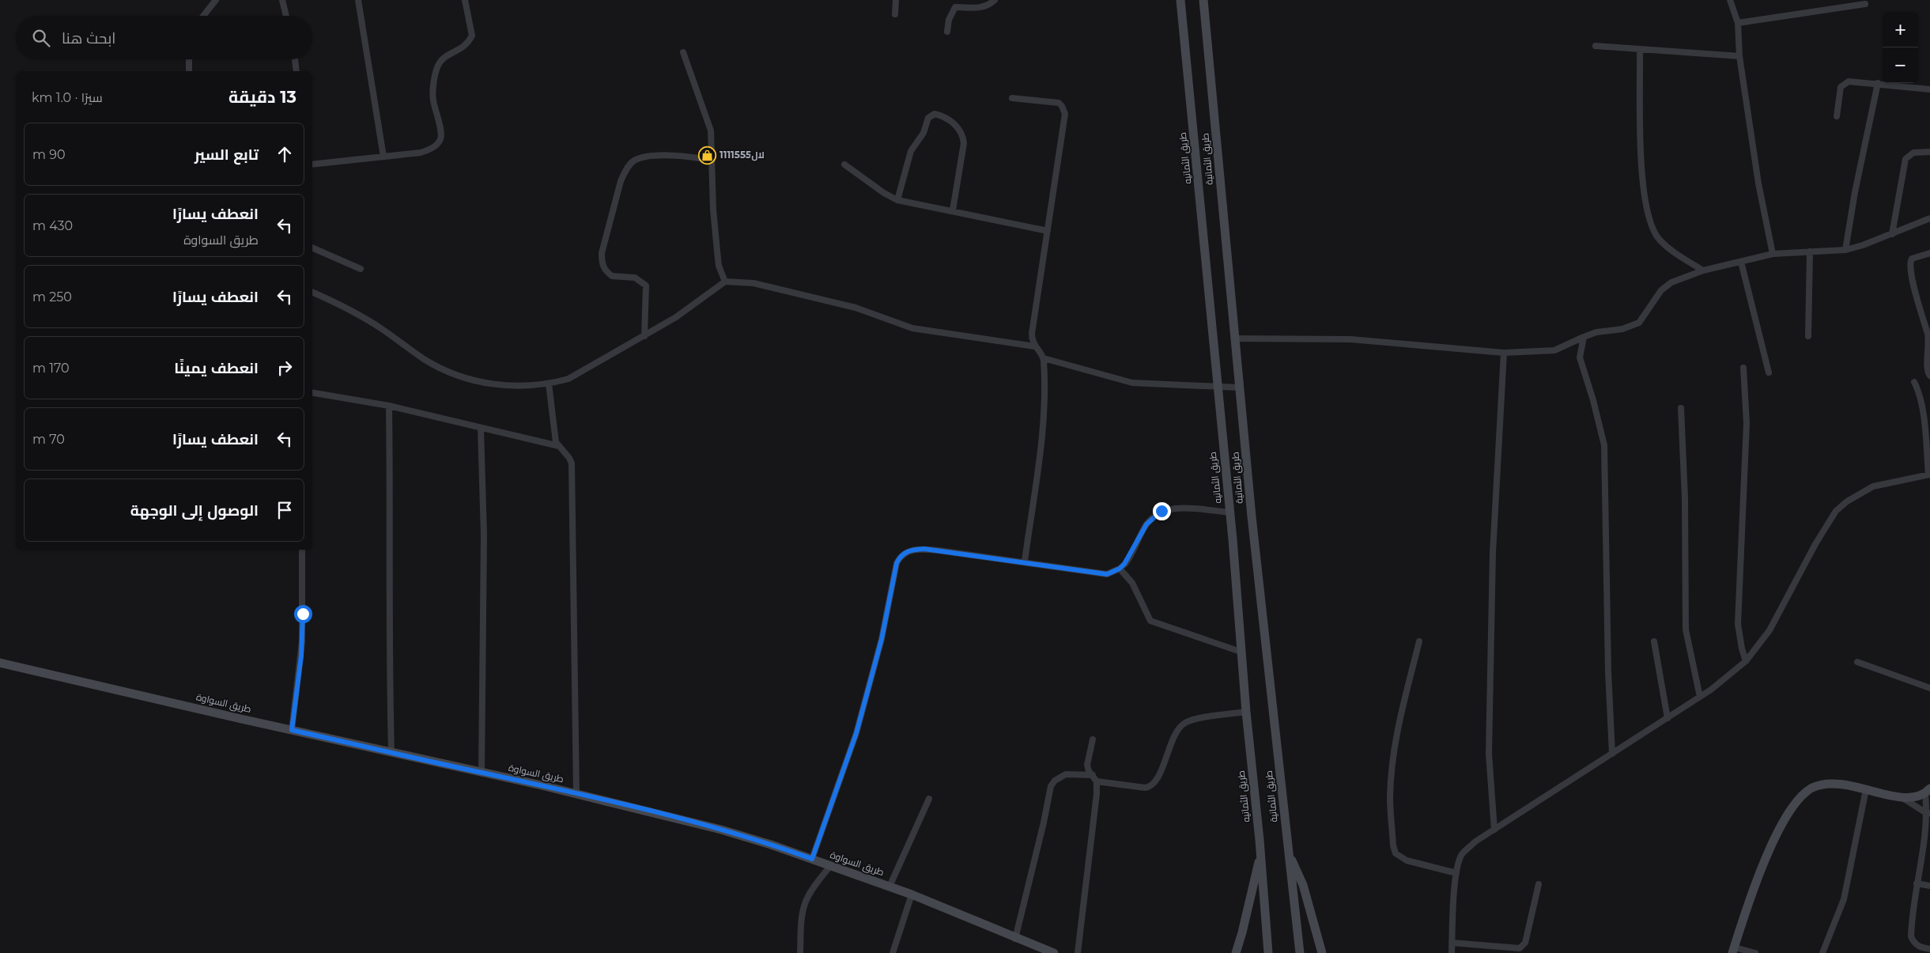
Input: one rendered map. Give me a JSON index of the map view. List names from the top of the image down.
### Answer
{
  "streets": {
    "street": ["طريق الثمانيه", "طريق الثمانية", "طريق السواوة"]
  },
  "places": {
    "shop": ["1111555لال"]
  },
  "page": {
    "map_buttons": ["+", "−"],
    "search": "ابحث هنا",
    "heading": ["13 دقيقة", "سيرًا · 1.0 km"],
    "list": [
      ["تابع السير", "90 m"],
      ["انعطف يسارًا", "طريق السواوة", "430 m"],
      ["انعطف يسارًا", "250 m"],
      ["انعطف يمينًا", "170 m"],
      ["انعطف يسارًا", "70 m"],
      "الوصول إلى الوجهة"
    ]
  }
}
